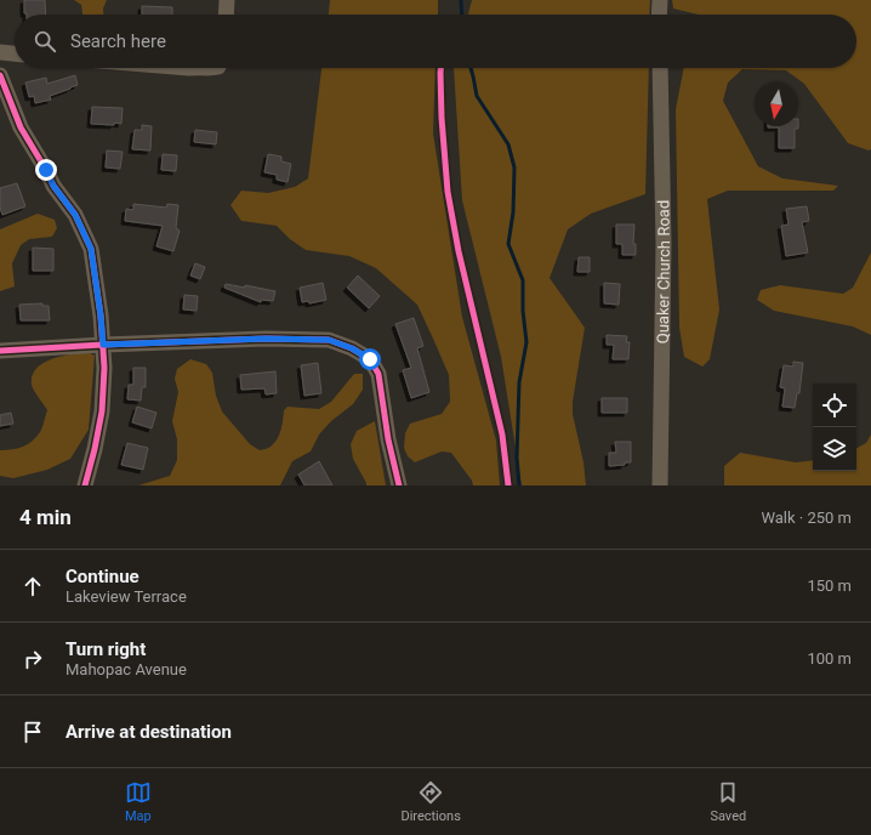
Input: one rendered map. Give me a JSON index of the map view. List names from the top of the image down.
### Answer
{
  "streets": {
    "street": ["Quaker Church Road"]
  },
  "north": "bottom",
  "page": {
    "search": "Search here",
    "heading": ["4 min", "Walk · 250 m"],
    "list": [
      ["Continue", "Lakeview Terrace", "150 m"],
      ["Turn right", "Mahopac Avenue", "100 m"],
      "Arrive at destination"
    ],
    "nav": ["Map", "Directions", "Saved"]
  }
}
